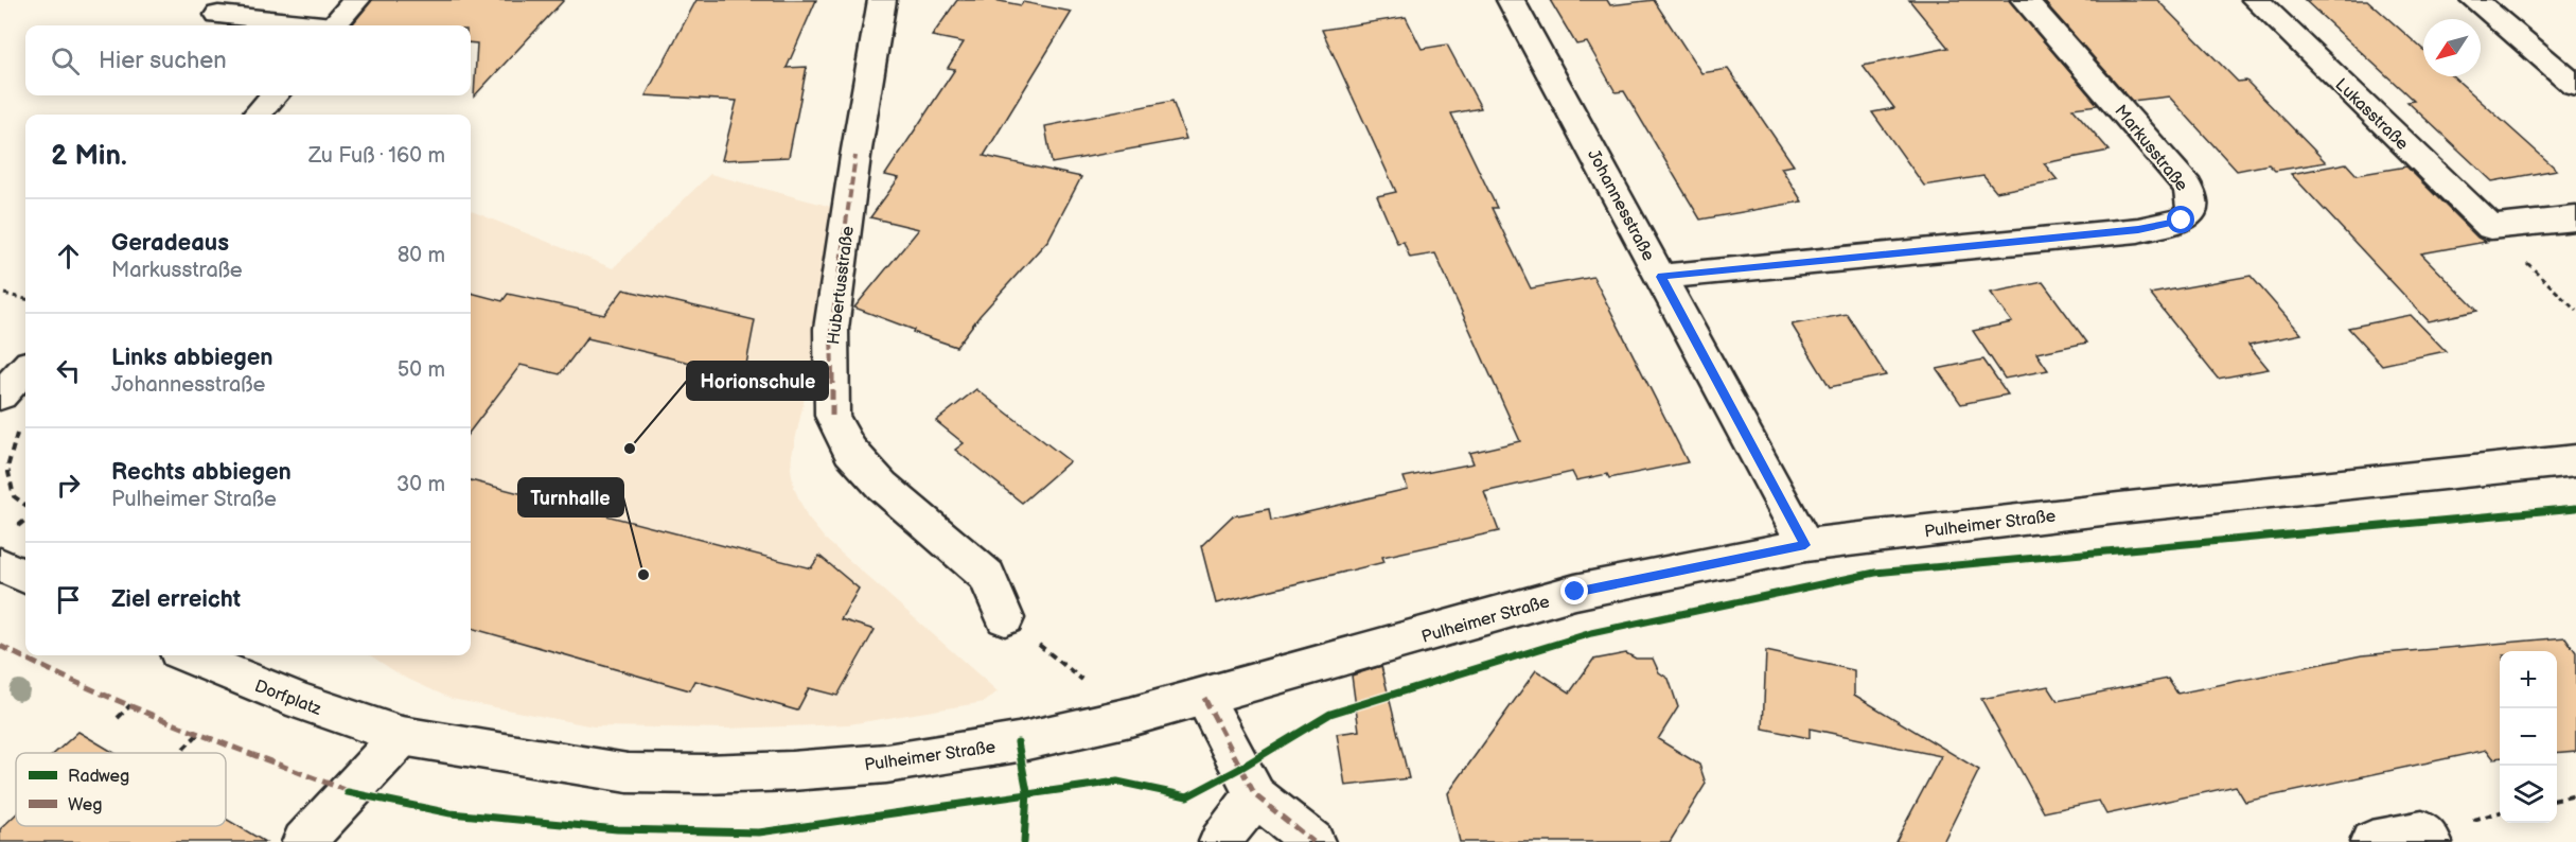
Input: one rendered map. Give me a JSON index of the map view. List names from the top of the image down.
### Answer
{
  "streets": {
    "street": [
      "Lukasstraße",
      "Markusstraße",
      "Johannesstraße",
      "Hubertusstraße",
      "Pulheimer Straße",
      "Dorfplatz"
    ]
  },
  "crossings": [
    ["Markusstraße", "Johannesstraße"],
    ["Johannesstraße", "Pulheimer Straße"],
    ["Pulheimer Straße", "Dorfplatz"]
  ],
  "places": ["Horionschule", "Turnhalle"],
  "legend": ["Radweg", "Weg"],
  "north": "bottom left",
  "page": {
    "search": "Hier suchen",
    "heading": ["2 Min.", "Zu Fuß · 160 m"],
    "list": [
      ["Geradeaus", "Markusstraße", "80 m"],
      ["Links abbiegen", "Johannesstraße", "50 m"],
      ["Rechts abbiegen", "Pulheimer Straße", "30 m"],
      "Ziel erreicht"
    ],
    "map_buttons": ["+", "−"]
  }
}
